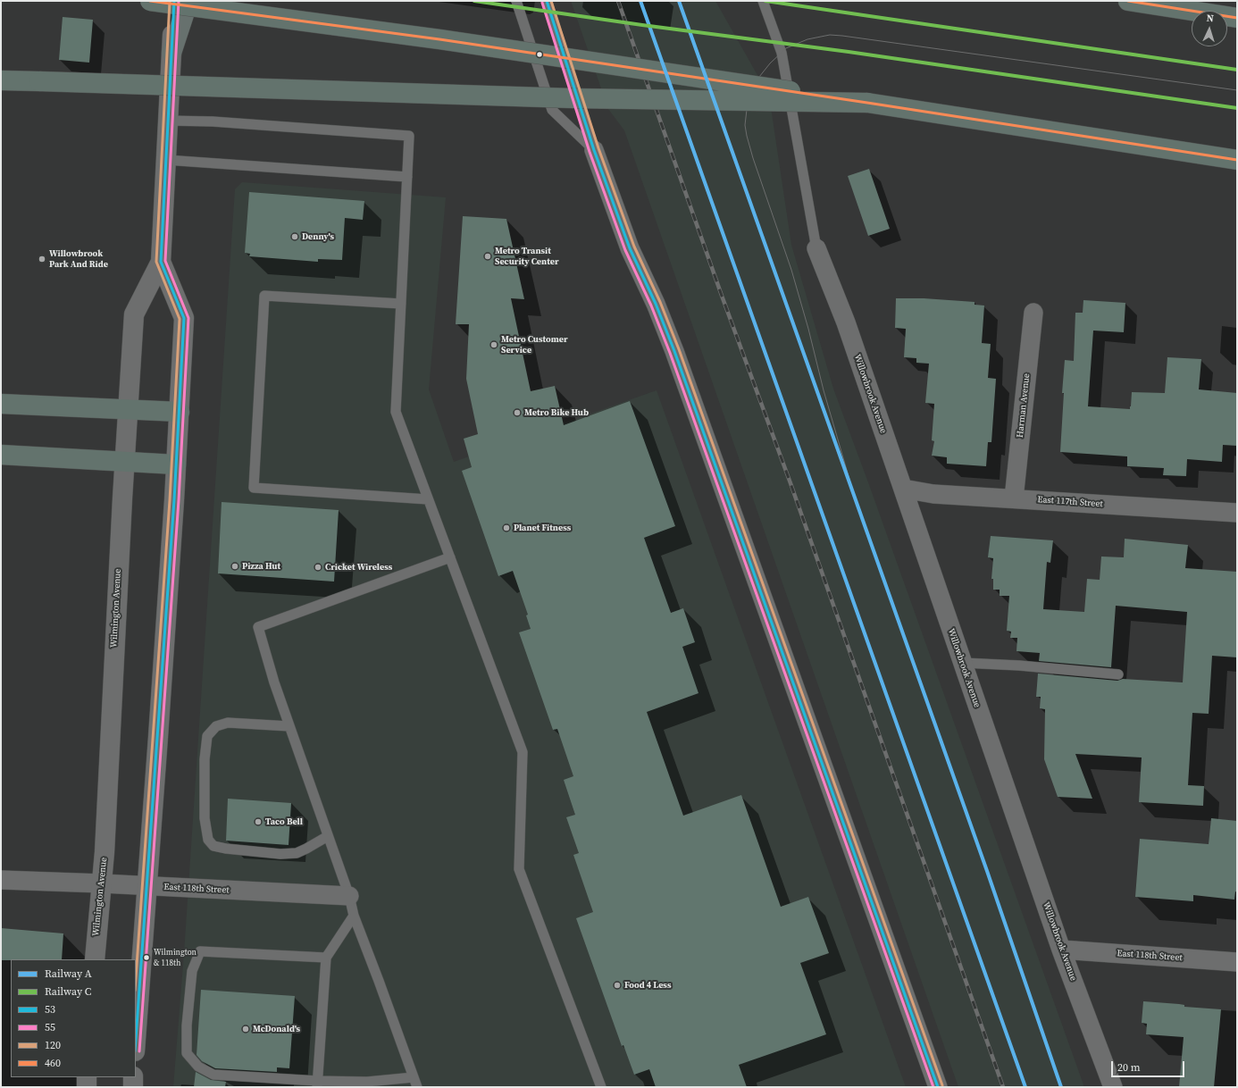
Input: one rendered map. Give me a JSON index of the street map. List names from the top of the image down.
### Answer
{
  "streets": {
    "main road": ["Wilmington Avenue"],
    "street": [
      "Willowbrook Avenue",
      "Harman Avenue",
      "East 117th Street",
      "East 118th Street"
    ]
  },
  "crossings": [
    ["Willowbrook Avenue", "East 117th Street"],
    ["Willowbrook Avenue", "East 118th Street"],
    ["Harman Avenue", "East 117th Street"],
    ["Wilmington Avenue", "East 118th Street"]
  ],
  "places": [
    "Denny's",
    "Metro Transit Security Center",
    "Willowbrook Park And Ride",
    "Metro Customer Service",
    "Metro Bike Hub",
    "Planet Fitness",
    "Pizza Hut",
    "Cricket Wireless",
    "Taco Bell",
    "Wilmington & 118th",
    "Food 4 Less",
    "McDonald's"
  ],
  "lines": [
    "rail line A",
    "rail line C",
    "transit line 53",
    "transit line 55",
    "transit line 120",
    "transit line 460"
  ],
  "legend": [
    "Railway A",
    "Railway C",
    "53",
    "55",
    "120",
    "460"
  ],
  "scale_bar": "20 m",
  "north": "top"
}
